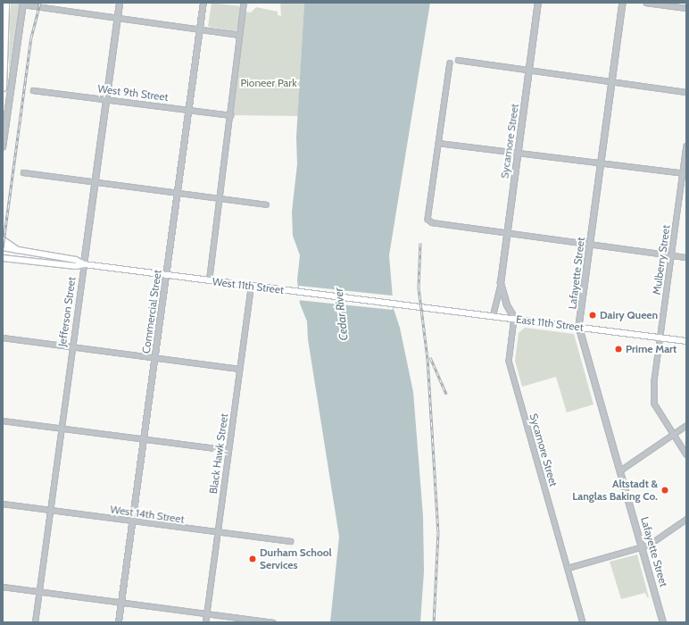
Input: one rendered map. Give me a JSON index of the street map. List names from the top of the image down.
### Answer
{
  "streets": {
    "main road": ["West 11th Street", "East 11th Street"],
    "street": [
      "West 9th Street",
      "Sycamore Street",
      "Mulberry Street",
      "Lafayette Street",
      "Jefferson Street",
      "Commercial Street",
      "Black Hawk Street",
      "West 14th Street"
    ]
  },
  "crossings": [
    ["West 9th Street", "Jefferson Street"],
    ["West 9th Street", "Commercial Street"],
    ["Sycamore Street", "East 11th Street"],
    ["Mulberry Street", "East 11th Street"],
    ["Lafayette Street", "East 11th Street"],
    ["West 11th Street", "Jefferson Street"],
    ["West 11th Street", "Commercial Street"],
    ["West 11th Street", "East 11th Street"],
    ["West 11th Street", "Black Hawk Street"],
    ["Jefferson Street", "West 14th Street"],
    ["Commercial Street", "West 14th Street"],
    ["Black Hawk Street", "West 14th Street"]
  ],
  "water": ["Cedar River"],
  "parks": ["Pioneer Park"],
  "places": [
    "Dairy Queen",
    "Prime Mart",
    "Altstadt & Langlas Baking Co.",
    "Durham School Services"
  ]
}
